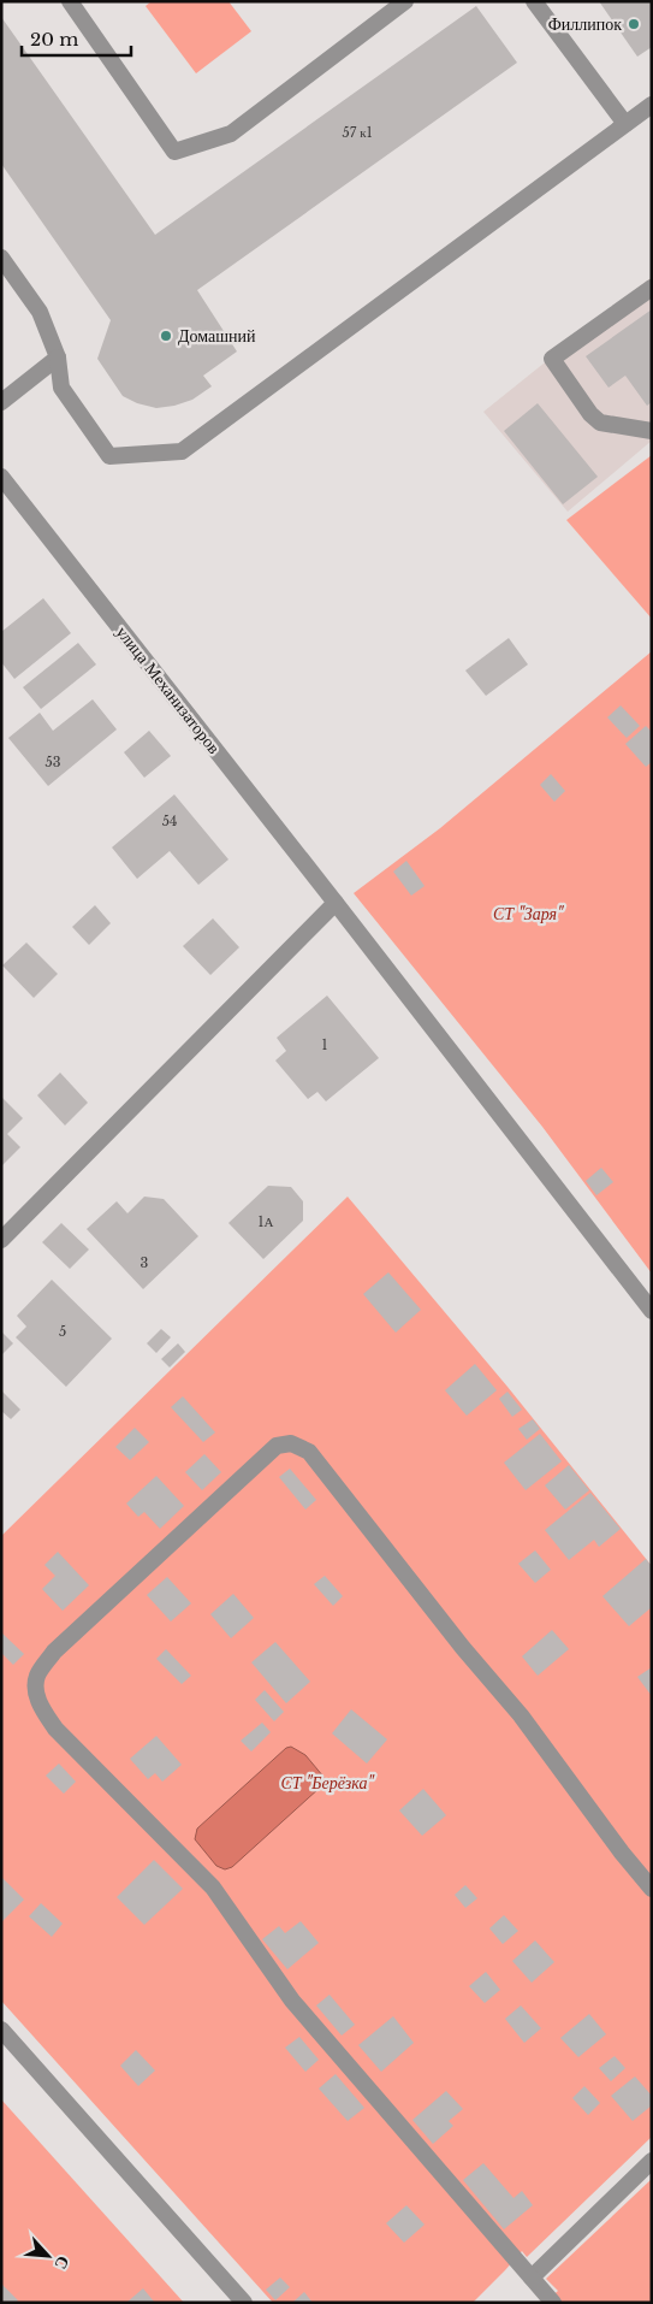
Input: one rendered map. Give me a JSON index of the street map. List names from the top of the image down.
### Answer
{
  "streets": {
    "street": ["улица Механизаторов"]
  },
  "parks": ["СТ \"Заря\"", "СТ \"Берёзка\""],
  "places": ["Филлипок", "Домашний"],
  "house_numbers": [
    "57 к1",
    "53",
    "54",
    "1",
    "1А",
    "3",
    "5"
  ],
  "scale_bar": "20 m",
  "north": "bottom right"
}
